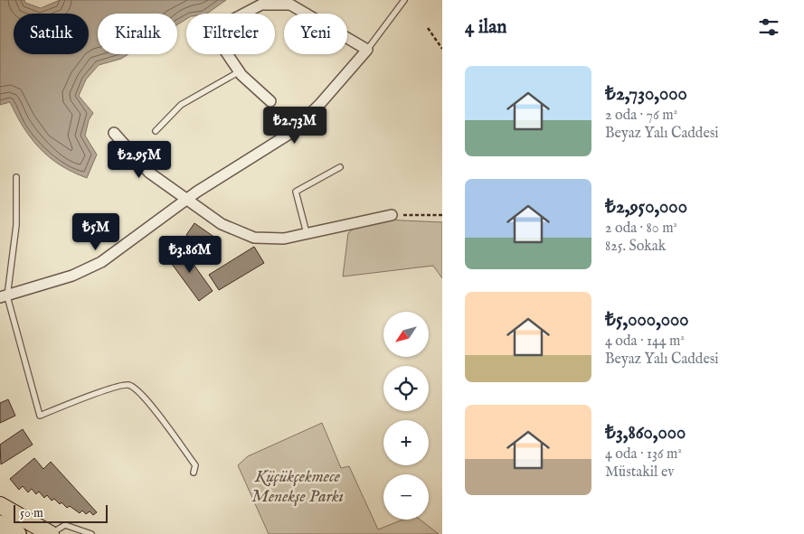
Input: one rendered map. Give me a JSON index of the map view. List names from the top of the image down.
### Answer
{
  "parks": ["Küçükçekmece Menekşe Parkı"],
  "scale_bar": "50 m",
  "north": "bottom left",
  "page": {
    "heading": "4 ilan",
    "chip": [
      "Satılık",
      "Kiralık",
      "Filtreler",
      "Yeni"
    ],
    "list": [
      {
        "name": "₺2,730,000",
        "note": "2 oda · 76 m² · Beyaz Yalı Caddesi"
      },
      {
        "name": "₺2,950,000",
        "note": "2 oda · 80 m² · 825. Sokak"
      },
      {
        "name": "₺5,000,000",
        "note": "4 oda · 144 m² · Beyaz Yalı Caddesi"
      },
      {
        "name": "₺3,860,000",
        "note": "4 oda · 136 m² · Müstakil ev"
      }
    ],
    "price": [
      "₺2.73M",
      "₺2.95M",
      "₺5M",
      "₺3.86M"
    ],
    "map_buttons": ["+", "−"],
    "scale": "50 m"
  }
}
